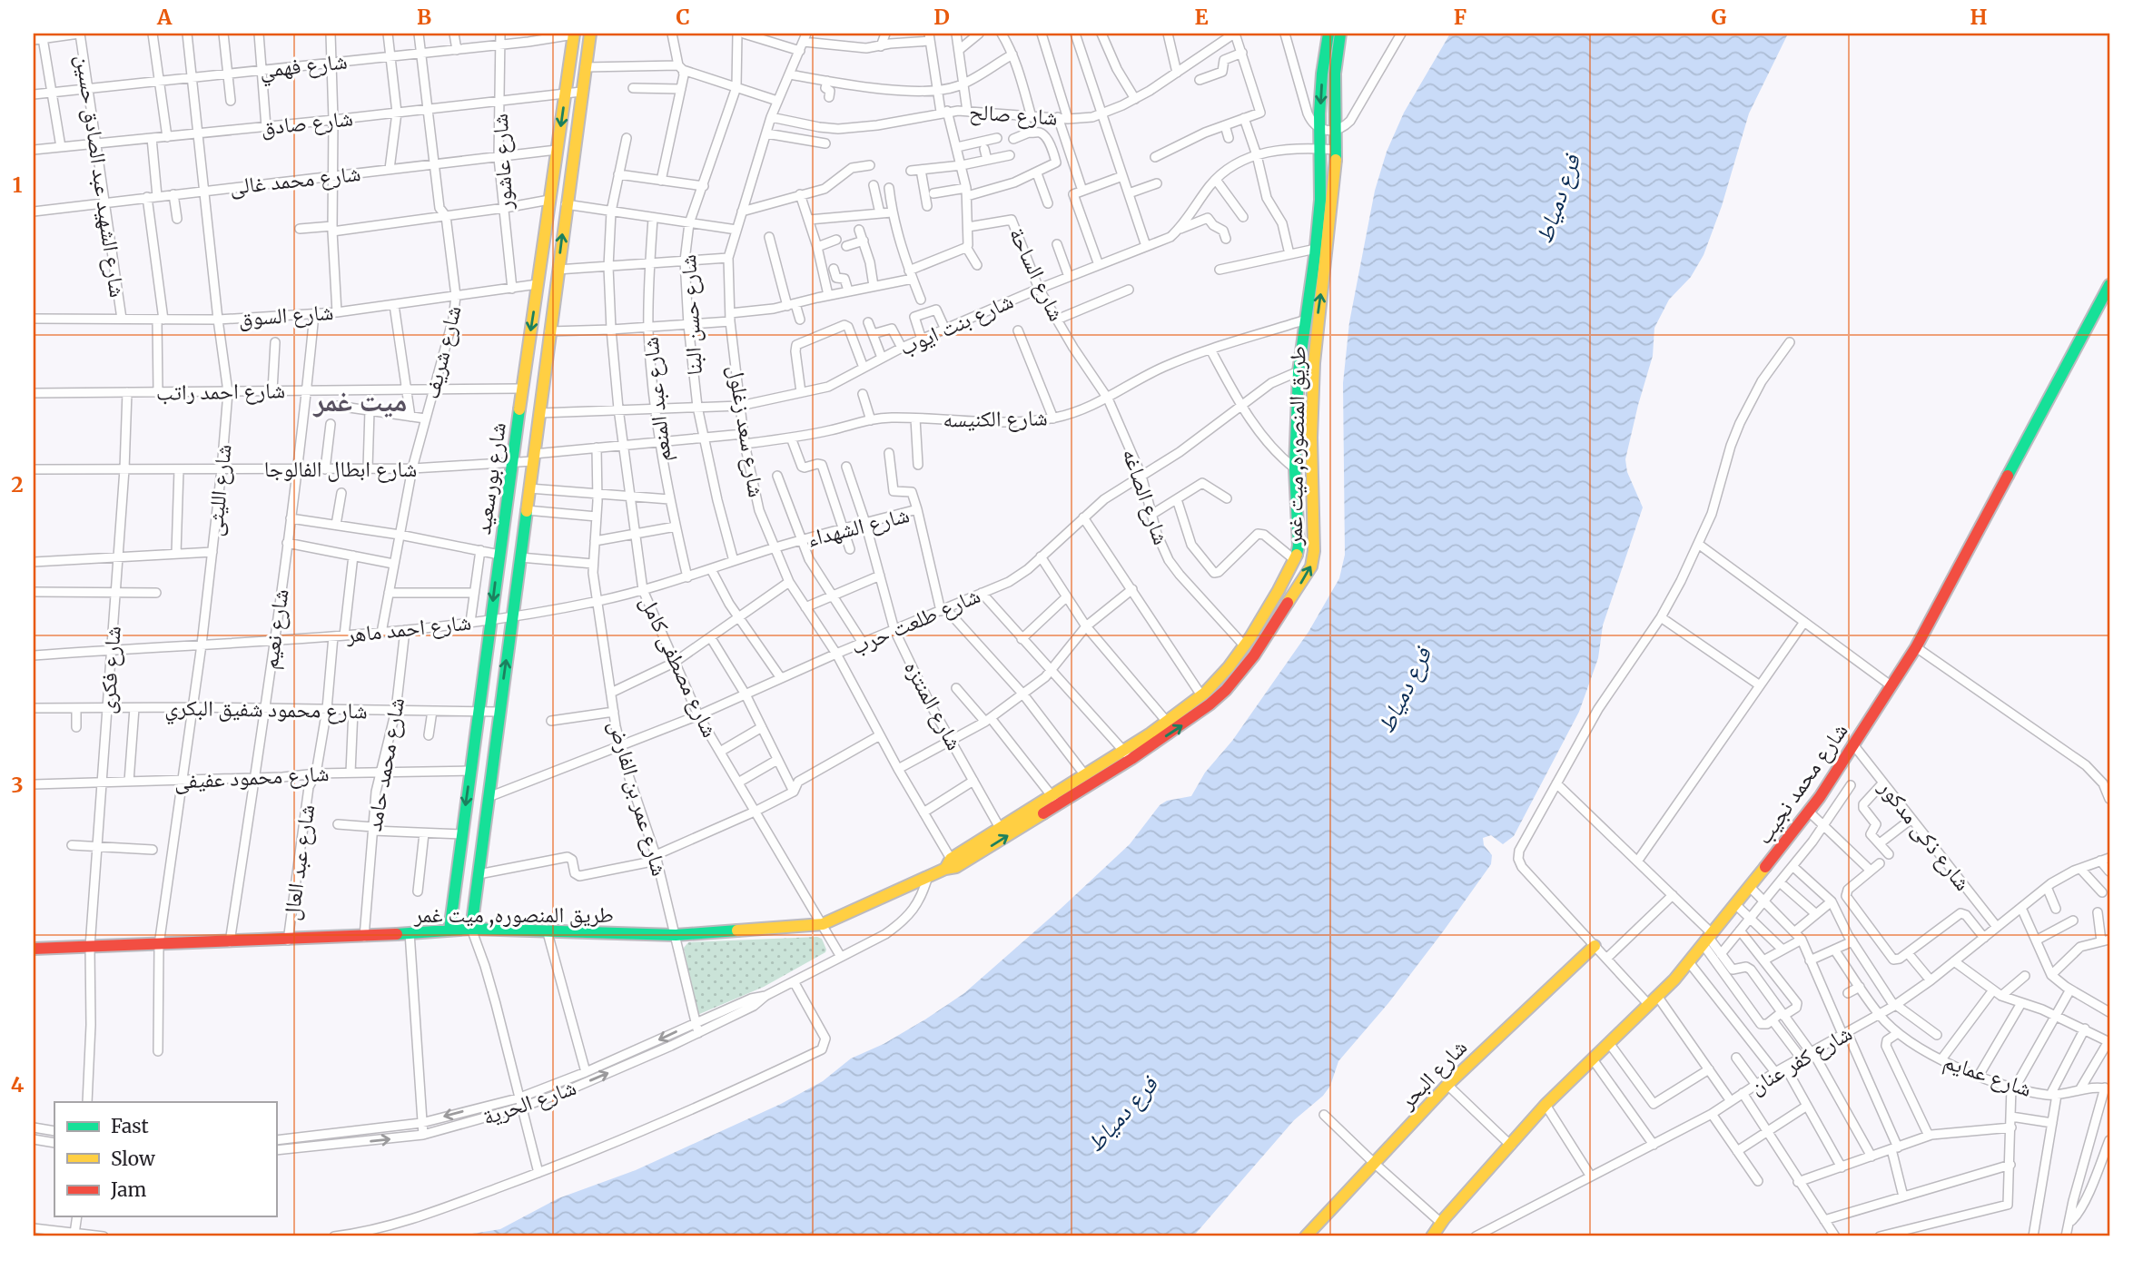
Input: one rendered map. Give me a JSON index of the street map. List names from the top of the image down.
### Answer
{
  "streets": {
    "street": [
      "شارع فهمي",
      "شارع صالح",
      "شارع صادق",
      "شارع عاشور",
      "شارع الشهيد عبد الصادق حسين",
      "شارع محمد غالى",
      "شارع الساحة",
      "شارع السوق",
      "شارع حسن البنا",
      "شارع بنت ايوب",
      "شارع شريف",
      "شارع احمد راتب",
      "شارع عبد المنعم",
      "شارع الكنيسه",
      "شارع سعد زغلول",
      "طريق المنصوره, ميت غمر",
      "شارع ابطال الفالوجا",
      "شارع بورسعيد",
      "شارع الليثى",
      "شارع الصاغه",
      "شارع الشهداء",
      "شارع طلعت حرب",
      "شارع احمد ماهر",
      "شارع نعيم",
      "شارع مصطفى كامل",
      "شارع فكرى",
      "شارع المنتزه",
      "شارع محمود شفيق البكري",
      "شارع محمد حامد",
      "شارع محمود عفيفى",
      "شارع محمد نجيب",
      "شارع عمر بن الفارض",
      "شارع ذكى مدكور",
      "شارع عبد العال",
      "شارع كفر عنان",
      "شارع البحر",
      "شارع عمايم",
      "شارع الحرية"
    ]
  },
  "crossings": [
    ["شارع فهمي", "شارع عاشور"],
    ["شارع فهمي", "شارع الشهيد عبد الصادق حسين"],
    ["شارع فهمي", "شارع شريف"],
    ["شارع فهمي", "شارع بورسعيد"],
    ["شارع فهمي", "شارع الليثى"],
    ["شارع صالح", "شارع سعد زغلول"],
    ["شارع صادق", "شارع عاشور"],
    ["شارع صادق", "شارع الشهيد عبد الصادق حسين"],
    ["شارع صادق", "شارع شريف"],
    ["شارع صادق", "شارع بورسعيد"],
    ["شارع صادق", "شارع الليثى"],
    ["شارع عاشور", "شارع محمد غالى"],
    ["شارع عاشور", "شارع السوق"],
    ["شارع الشهيد عبد الصادق حسين", "شارع محمد غالى"],
    ["شارع الشهيد عبد الصادق حسين", "شارع السوق"],
    ["شارع محمد غالى", "شارع شريف"],
    ["شارع محمد غالى", "شارع بورسعيد"],
    ["شارع محمد غالى", "شارع الليثى"],
    ["شارع الساحة", "شارع بنت ايوب"],
    ["شارع الساحة", "شارع الكنيسه"],
    ["شارع الساحة", "شارع الصاغه"],
    ["شارع السوق", "شارع شريف"],
    ["شارع السوق", "شارع بورسعيد"],
    ["شارع السوق", "شارع الليثى"],
    ["شارع السوق", "شارع نعيم"],
    ["شارع حسن البنا", "شارع بنت ايوب"],
    ["شارع حسن البنا", "شارع ابطال الفالوجا"],
    ["شارع حسن البنا", "شارع احمد ماهر"],
    ["شارع بنت ايوب", "شارع عبد المنعم"],
    ["شارع بنت ايوب", "شارع سعد زغلول"],
    ["شارع بنت ايوب", "طريق المنصوره, ميت غمر"],
    ["شارع بنت ايوب", "شارع بورسعيد"],
    ["شارع بنت ايوب", "شارع مصطفى كامل"],
    ["شارع شريف", "شارع احمد راتب"],
    ["شارع شريف", "شارع ابطال الفالوجا"],
    ["شارع شريف", "شارع احمد ماهر"],
    ["شارع احمد راتب", "شارع بورسعيد"],
    ["شارع احمد راتب", "شارع الليثى"],
    ["شارع احمد راتب", "شارع نعيم"],
    ["شارع احمد راتب", "شارع فكرى"],
    ["شارع عبد المنعم", "شارع ابطال الفالوجا"],
    ["شارع عبد المنعم", "شارع احمد ماهر"],
    ["شارع الكنيسه", "شارع سعد زغلول"],
    ["شارع الكنيسه", "طريق المنصوره, ميت غمر"],
    ["شارع الكنيسه", "شارع الصاغه"],
    ["شارع سعد زغلول", "طريق المنصوره, ميت غمر"],
    ["شارع سعد زغلول", "شارع ابطال الفالوجا"],
    ["شارع سعد زغلول", "شارع الشهداء"],
    ["شارع سعد زغلول", "شارع طلعت حرب"],
    ["شارع سعد زغلول", "شارع احمد ماهر"],
    ["طريق المنصوره, ميت غمر", "شارع بورسعيد"],
    ["طريق المنصوره, ميت غمر", "شارع الليثى"],
    ["طريق المنصوره, ميت غمر", "شارع الصاغه"],
    ["طريق المنصوره, ميت غمر", "شارع طلعت حرب"],
    ["طريق المنصوره, ميت غمر", "شارع نعيم"],
    ["طريق المنصوره, ميت غمر", "شارع مصطفى كامل"],
    ["طريق المنصوره, ميت غمر", "شارع فكرى"],
    ["طريق المنصوره, ميت غمر", "شارع المنتزه"],
    ["طريق المنصوره, ميت غمر", "شارع محمد حامد"],
    ["طريق المنصوره, ميت غمر", "شارع عمر بن الفارض"],
    ["طريق المنصوره, ميت غمر", "شارع عبد العال"],
    ["طريق المنصوره, ميت غمر", "شارع الحرية"],
    ["شارع ابطال الفالوجا", "شارع بورسعيد"],
    ["شارع ابطال الفالوجا", "شارع الليثى"],
    ["شارع ابطال الفالوجا", "شارع نعيم"],
    ["شارع ابطال الفالوجا", "شارع مصطفى كامل"],
    ["شارع ابطال الفالوجا", "شارع فكرى"],
    ["شارع ابطال الفالوجا", "شارع عمر بن الفارض"],
    ["شارع بورسعيد", "شارع طلعت حرب"],
    ["شارع بورسعيد", "شارع احمد ماهر"],
    ["شارع بورسعيد", "شارع محمود شفيق البكري"],
    ["شارع بورسعيد", "شارع محمود عفيفى"],
    ["شارع الليثى", "شارع احمد ماهر"],
    ["شارع الليثى", "شارع محمود شفيق البكري"],
    ["شارع الليثى", "شارع محمود عفيفى"],
    ["شارع الصاغه", "شارع طلعت حرب"],
    ["شارع الشهداء", "شارع طلعت حرب"],
    ["شارع الشهداء", "شارع احمد ماهر"],
    ["شارع الشهداء", "شارع المنتزه"],
    ["شارع طلعت حرب", "شارع مصطفى كامل"],
    ["شارع طلعت حرب", "شارع المنتزه"],
    ["شارع طلعت حرب", "شارع عمر بن الفارض"],
    ["شارع احمد ماهر", "شارع نعيم"],
    ["شارع احمد ماهر", "شارع مصطفى كامل"],
    ["شارع احمد ماهر", "شارع فكرى"],
    ["شارع احمد ماهر", "شارع محمد حامد"],
    ["شارع احمد ماهر", "شارع عمر بن الفارض"],
    ["شارع احمد ماهر", "شارع عبد العال"],
    ["شارع نعيم", "شارع محمود شفيق البكري"],
    ["شارع نعيم", "شارع محمود عفيفى"],
    ["شارع مصطفى كامل", "شارع الحرية"],
    ["شارع فكرى", "شارع محمود شفيق البكري"],
    ["شارع فكرى", "شارع محمود عفيفى"],
    ["شارع محمود شفيق البكري", "شارع محمد حامد"],
    ["شارع محمود شفيق البكري", "شارع عبد العال"],
    ["شارع محمد حامد", "شارع محمود عفيفى"],
    ["شارع محمود عفيفى", "شارع عبد العال"],
    ["شارع محمد نجيب", "شارع ذكى مدكور"],
    ["شارع عمر بن الفارض", "شارع الحرية"],
    ["شارع ذكى مدكور", "شارع كفر عنان"],
    ["شارع كفر عنان", "شارع عمايم"]
  ],
  "districts": ["ميت غمر"],
  "water": ["فرع دمياط"],
  "legend": ["Fast", "Slow", "Jam"],
  "grid": {
    "columns": [
      "A",
      "B",
      "C",
      "D",
      "E",
      "F",
      "G",
      "H"
    ],
    "rows": [
      "1",
      "2",
      "3",
      "4"
    ]
  }
}
